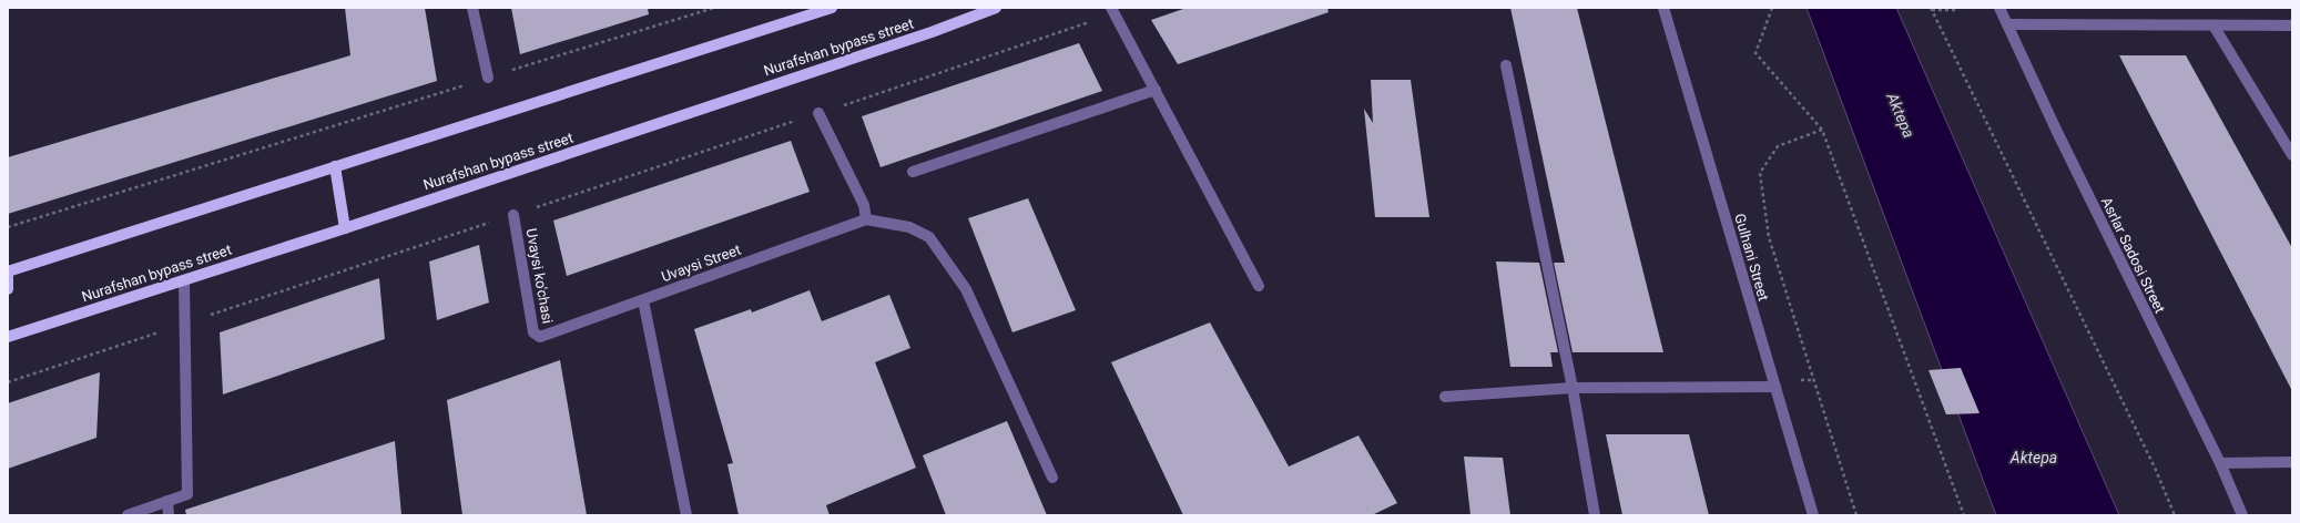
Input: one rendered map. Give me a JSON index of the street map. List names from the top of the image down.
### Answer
{
  "streets": {
    "main road": ["Nurafshan bypass street"],
    "street": [
      "Asrlar Sadosi Street",
      "Gulhani Street",
      "Uvaysi Street",
      "Uvaysi ko'chasi"
    ]
  },
  "crossings": [
    ["Uvaysi Street", "Uvaysi ko'chasi"]
  ],
  "water": ["Aktepa"]
}
